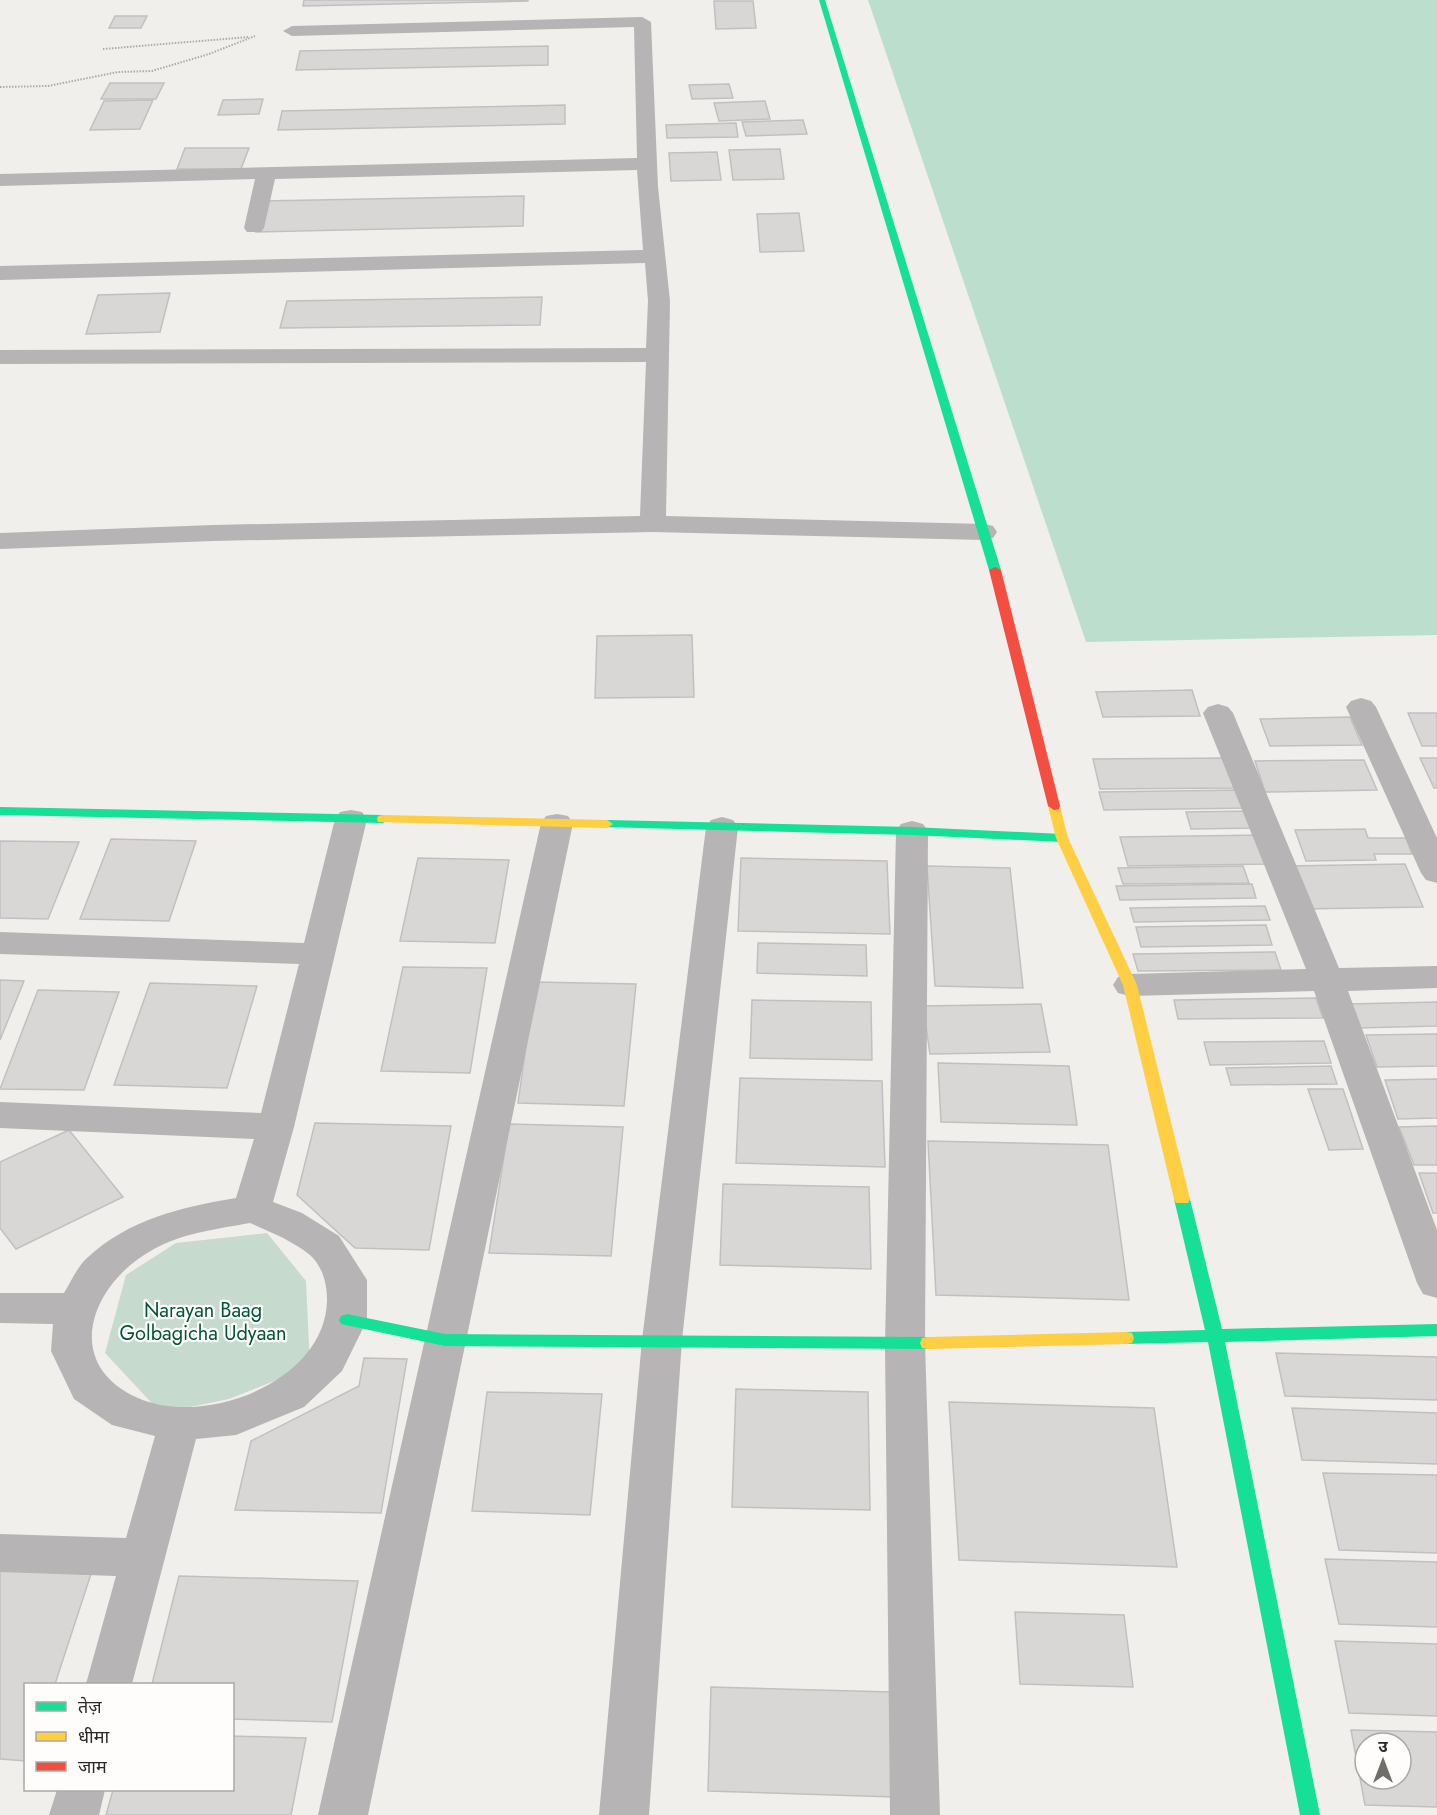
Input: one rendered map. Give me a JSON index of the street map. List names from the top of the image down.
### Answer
{
  "parks": ["Narayan Baag Golbagicha Udyaan"],
  "legend": ["तेज़", "धीमा", "जाम"],
  "north": "top"
}
